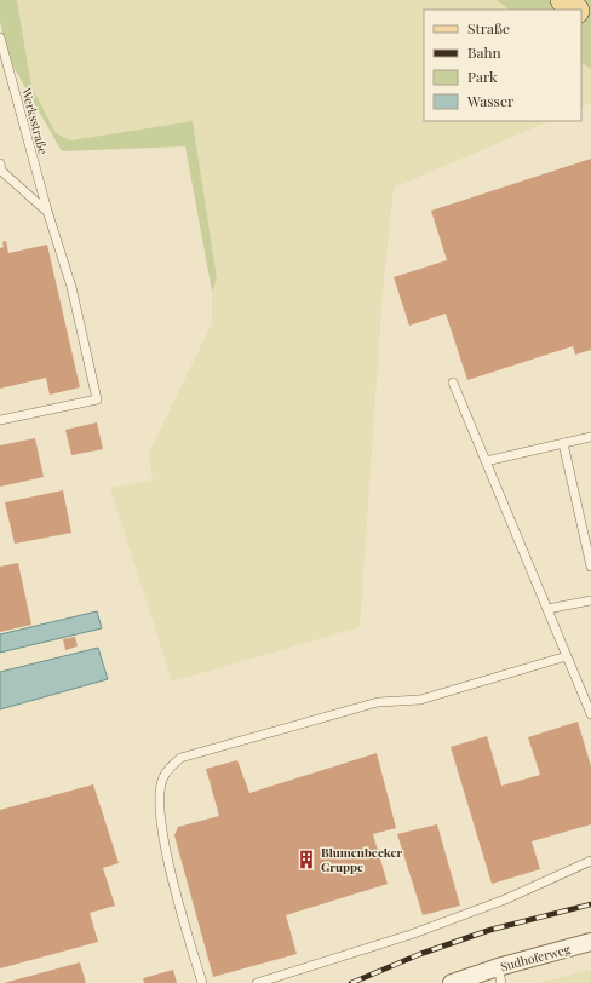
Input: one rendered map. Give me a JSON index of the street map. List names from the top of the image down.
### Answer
{
  "streets": {
    "street": ["Sudhoferweg"],
    "lane": ["Werksstraße"]
  },
  "places": {
    "building": ["Blumenbecker Gruppe"]
  },
  "legend": [
    "Straße",
    "Bahn",
    "Park",
    "Wasser"
  ]
}
